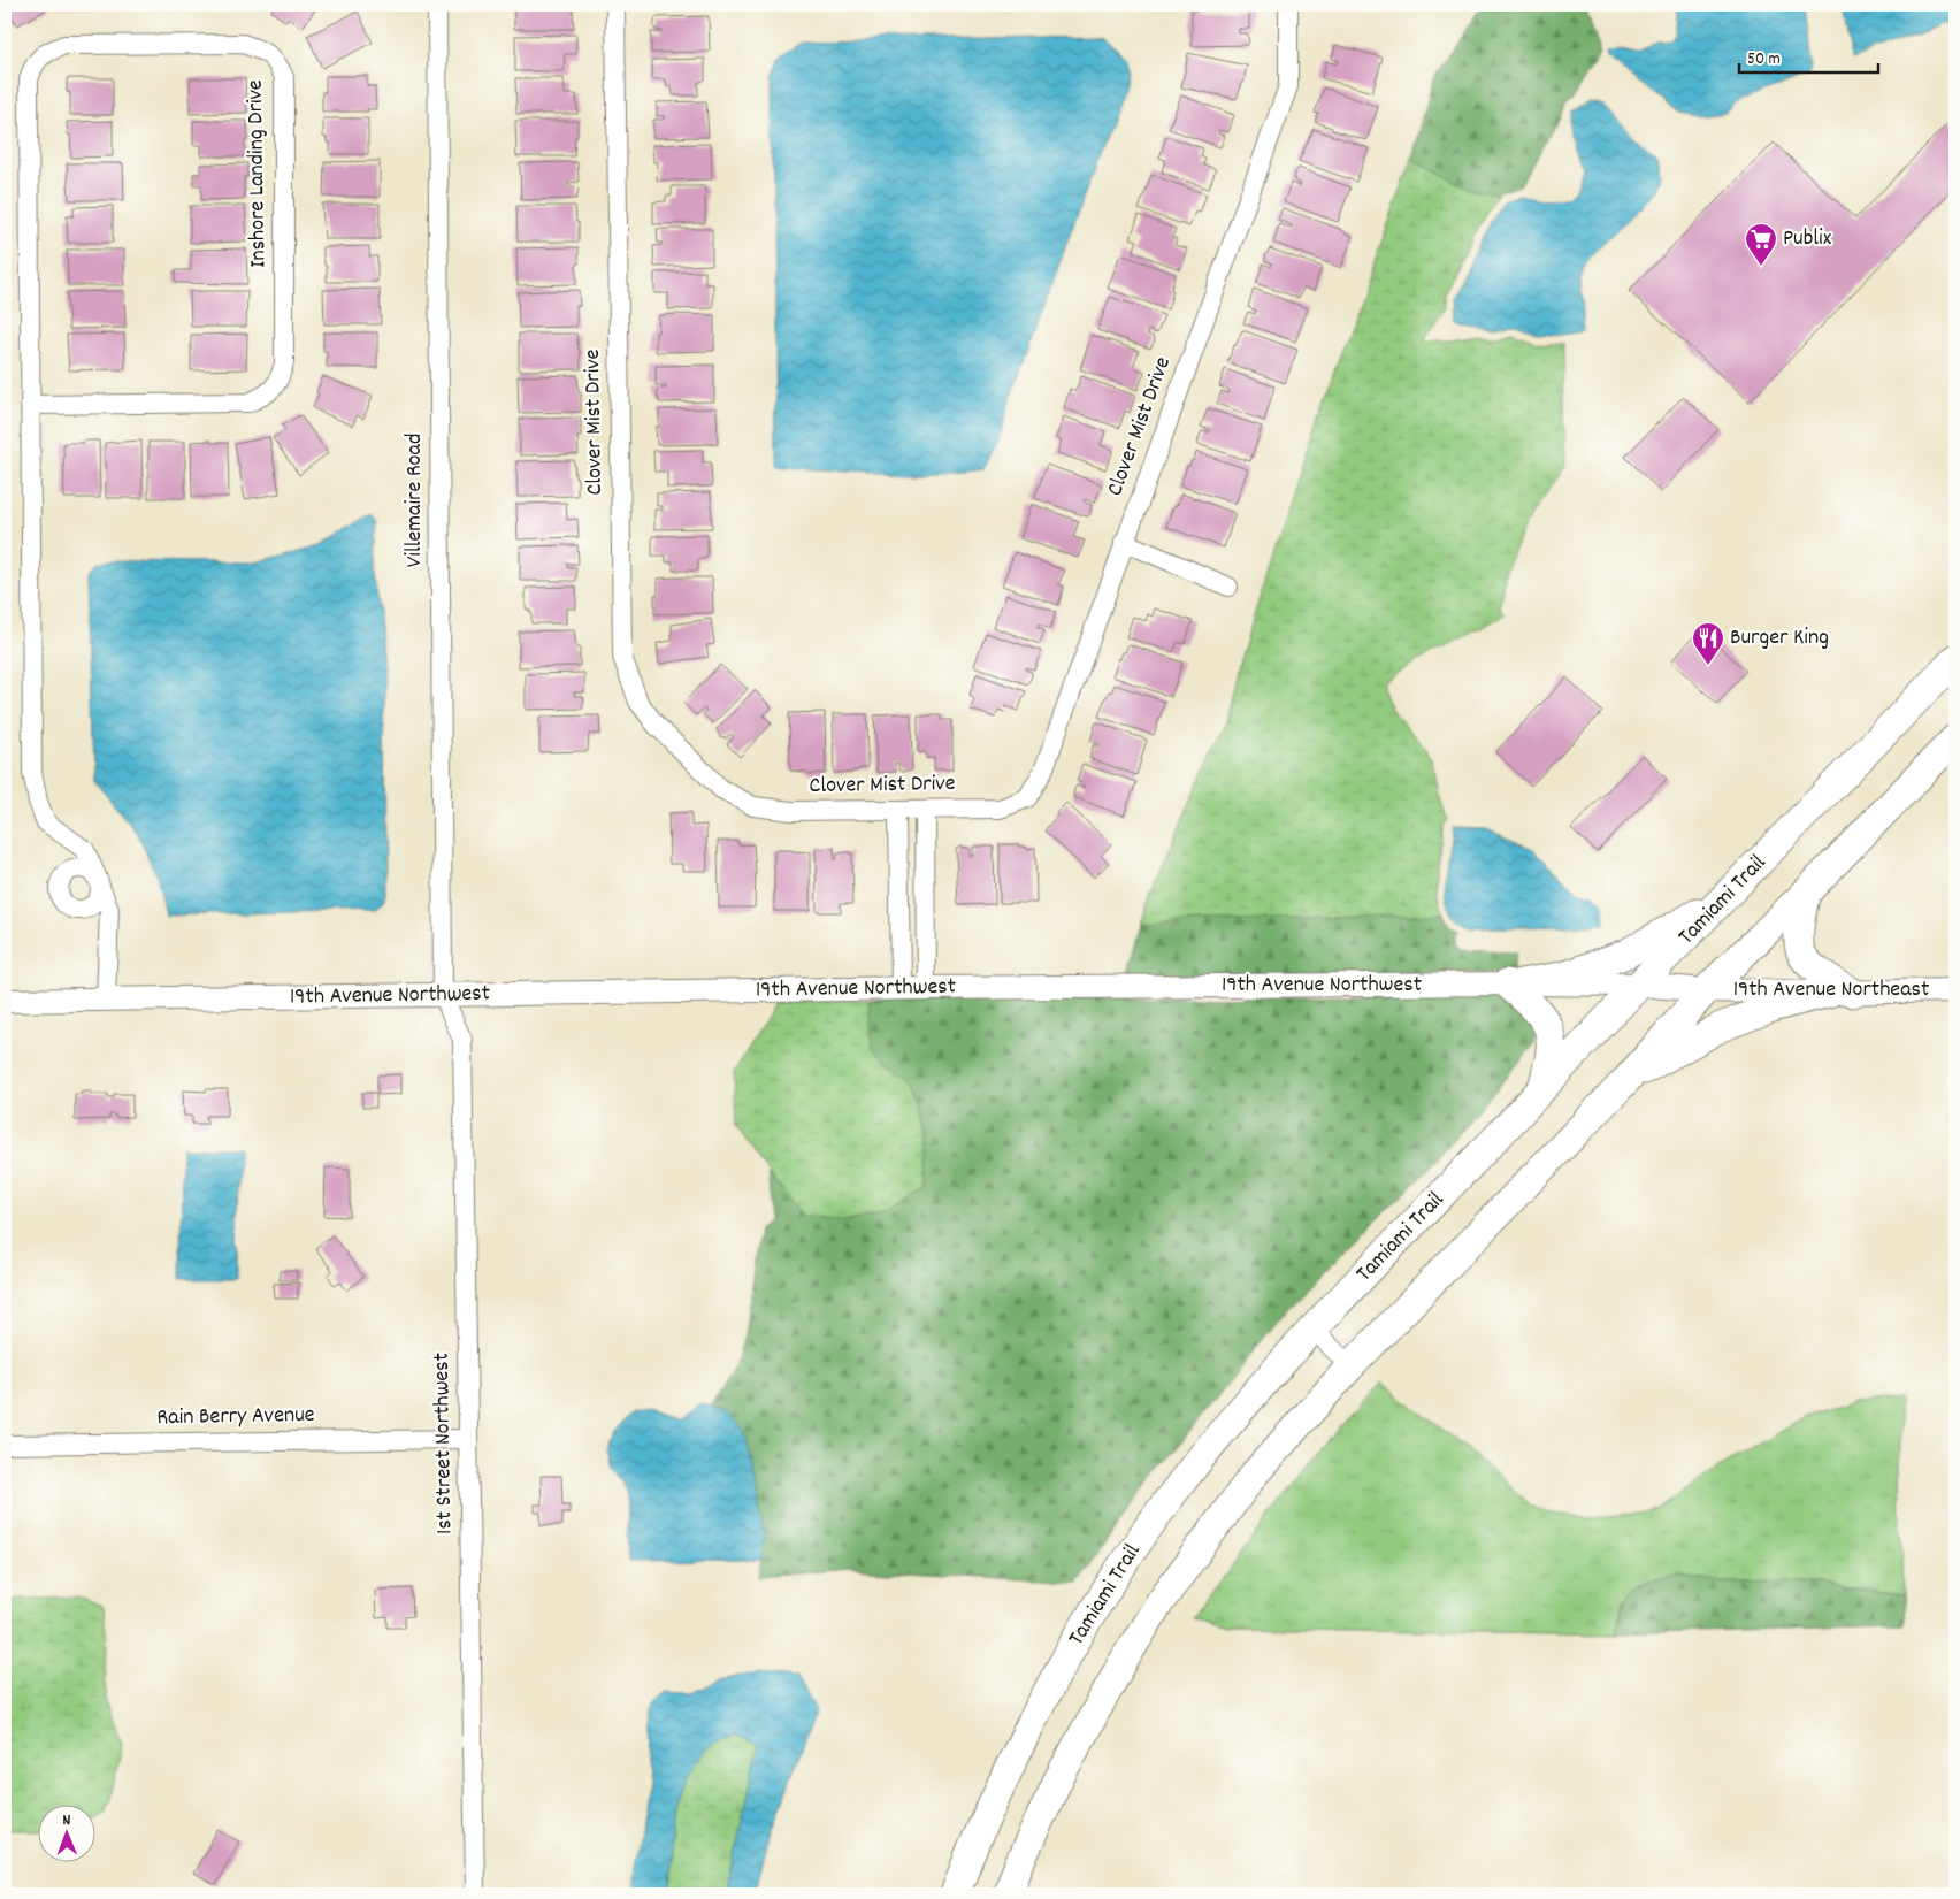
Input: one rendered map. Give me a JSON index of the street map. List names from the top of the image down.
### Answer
{
  "streets": {
    "main road": ["Tamiami Trail"],
    "street": [
      "Inshore Landing Drive",
      "Clover Mist Drive",
      "Villemaire Road",
      "19th Avenue Northwest",
      "19th Avenue Northeast",
      "Rain Berry Avenue",
      "1st Street Northwest"
    ]
  },
  "crossings": [
    ["Inshore Landing Drive", "19th Avenue Northwest"],
    ["Villemaire Road", "19th Avenue Northwest"],
    ["Villemaire Road", "1st Street Northwest"],
    ["Tamiami Trail", "19th Avenue Northwest"],
    ["19th Avenue Northwest", "19th Avenue Northeast"],
    ["19th Avenue Northwest", "1st Street Northwest"],
    ["Rain Berry Avenue", "1st Street Northwest"]
  ],
  "places": {
    "supermarket": ["Publix"],
    "restaurant": ["Burger King"]
  },
  "scale_bar": "50 m",
  "north": "top"
}
